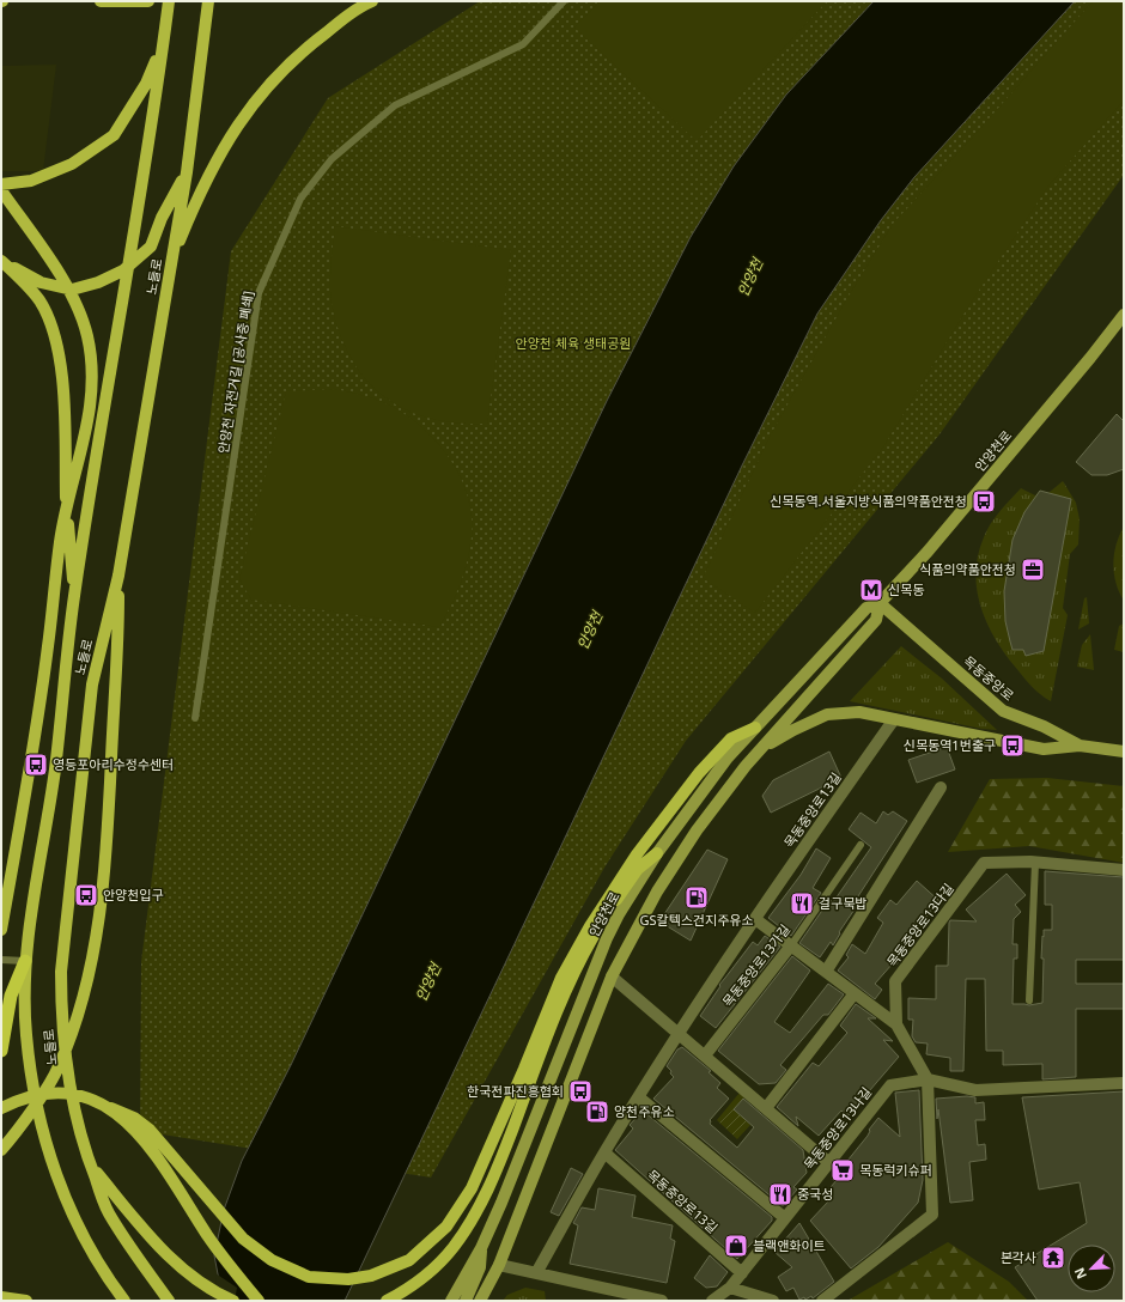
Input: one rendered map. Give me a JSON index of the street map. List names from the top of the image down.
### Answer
{
  "streets": {
    "main road": ["노들로", "안양천로", "목동중앙로"],
    "street": [
      "목동중앙로13길",
      "목동중앙로13다길",
      "목동중앙로13가길",
      "목동중앙로13나길"
    ],
    "lane": ["안양천 자전거길 [공사중 폐쇄]"]
  },
  "crossings": [
    ["안양천로", "목동중앙로"],
    ["목동중앙로13길", "목동중앙로13나길"],
    ["목동중앙로13다길", "목동중앙로13나길"]
  ],
  "water": ["안양천"],
  "parks": ["안양천 체육 생태공원"],
  "places": {
    "bus stop": [
      "신목동역.서울지방식품의약품안전청",
      "신목동역1번출구",
      "영등포아리수정수센터",
      "안양천입구",
      "한국전파진흥협회"
    ],
    "office": ["식품의약품안전청"],
    "metro station": ["신목동"],
    "fuel station": ["GS칼텍스건지주유소", "양천주유소"],
    "restaurant": ["걸구묵밥", "중국성"],
    "supermarket": ["목동럭키슈퍼"],
    "shop": ["블랙앤화이트"],
    "temple": ["본각사"]
  },
  "north": "bottom left"
}
